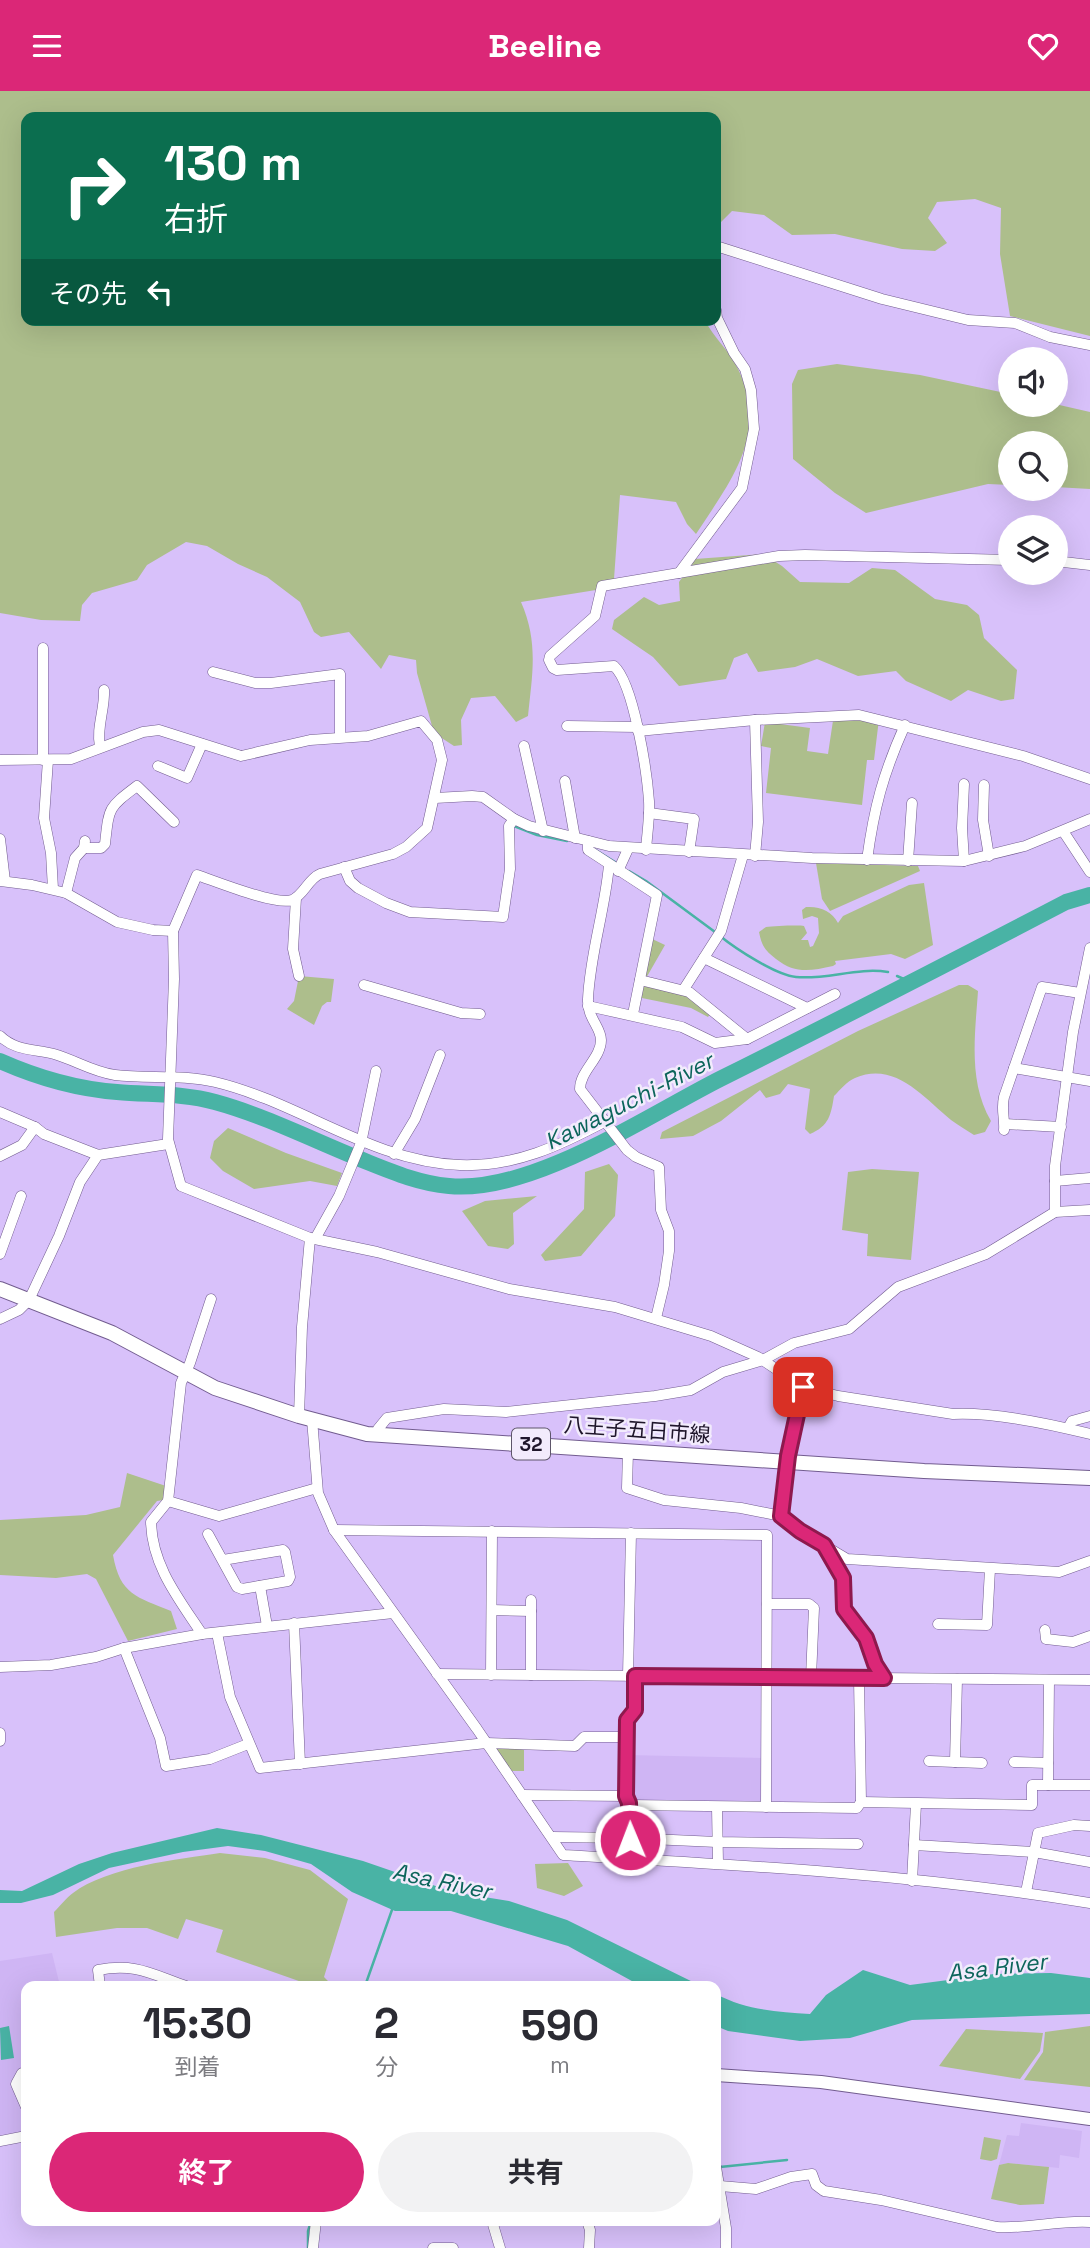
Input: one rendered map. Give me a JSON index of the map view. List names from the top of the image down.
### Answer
{
  "streets": {
    "main road": ["八王子五日市線", "32"]
  },
  "water": ["Kawaguchi-River", "Asa River"],
  "page": {
    "header": "Beeline",
    "turn": ["130 m", "右折"],
    "then": "その先",
    "eta": [
      "15:30",
      "到着",
      "2",
      "分",
      "590",
      "m"
    ],
    "buttons": ["終了", "共有"]
  }
}
